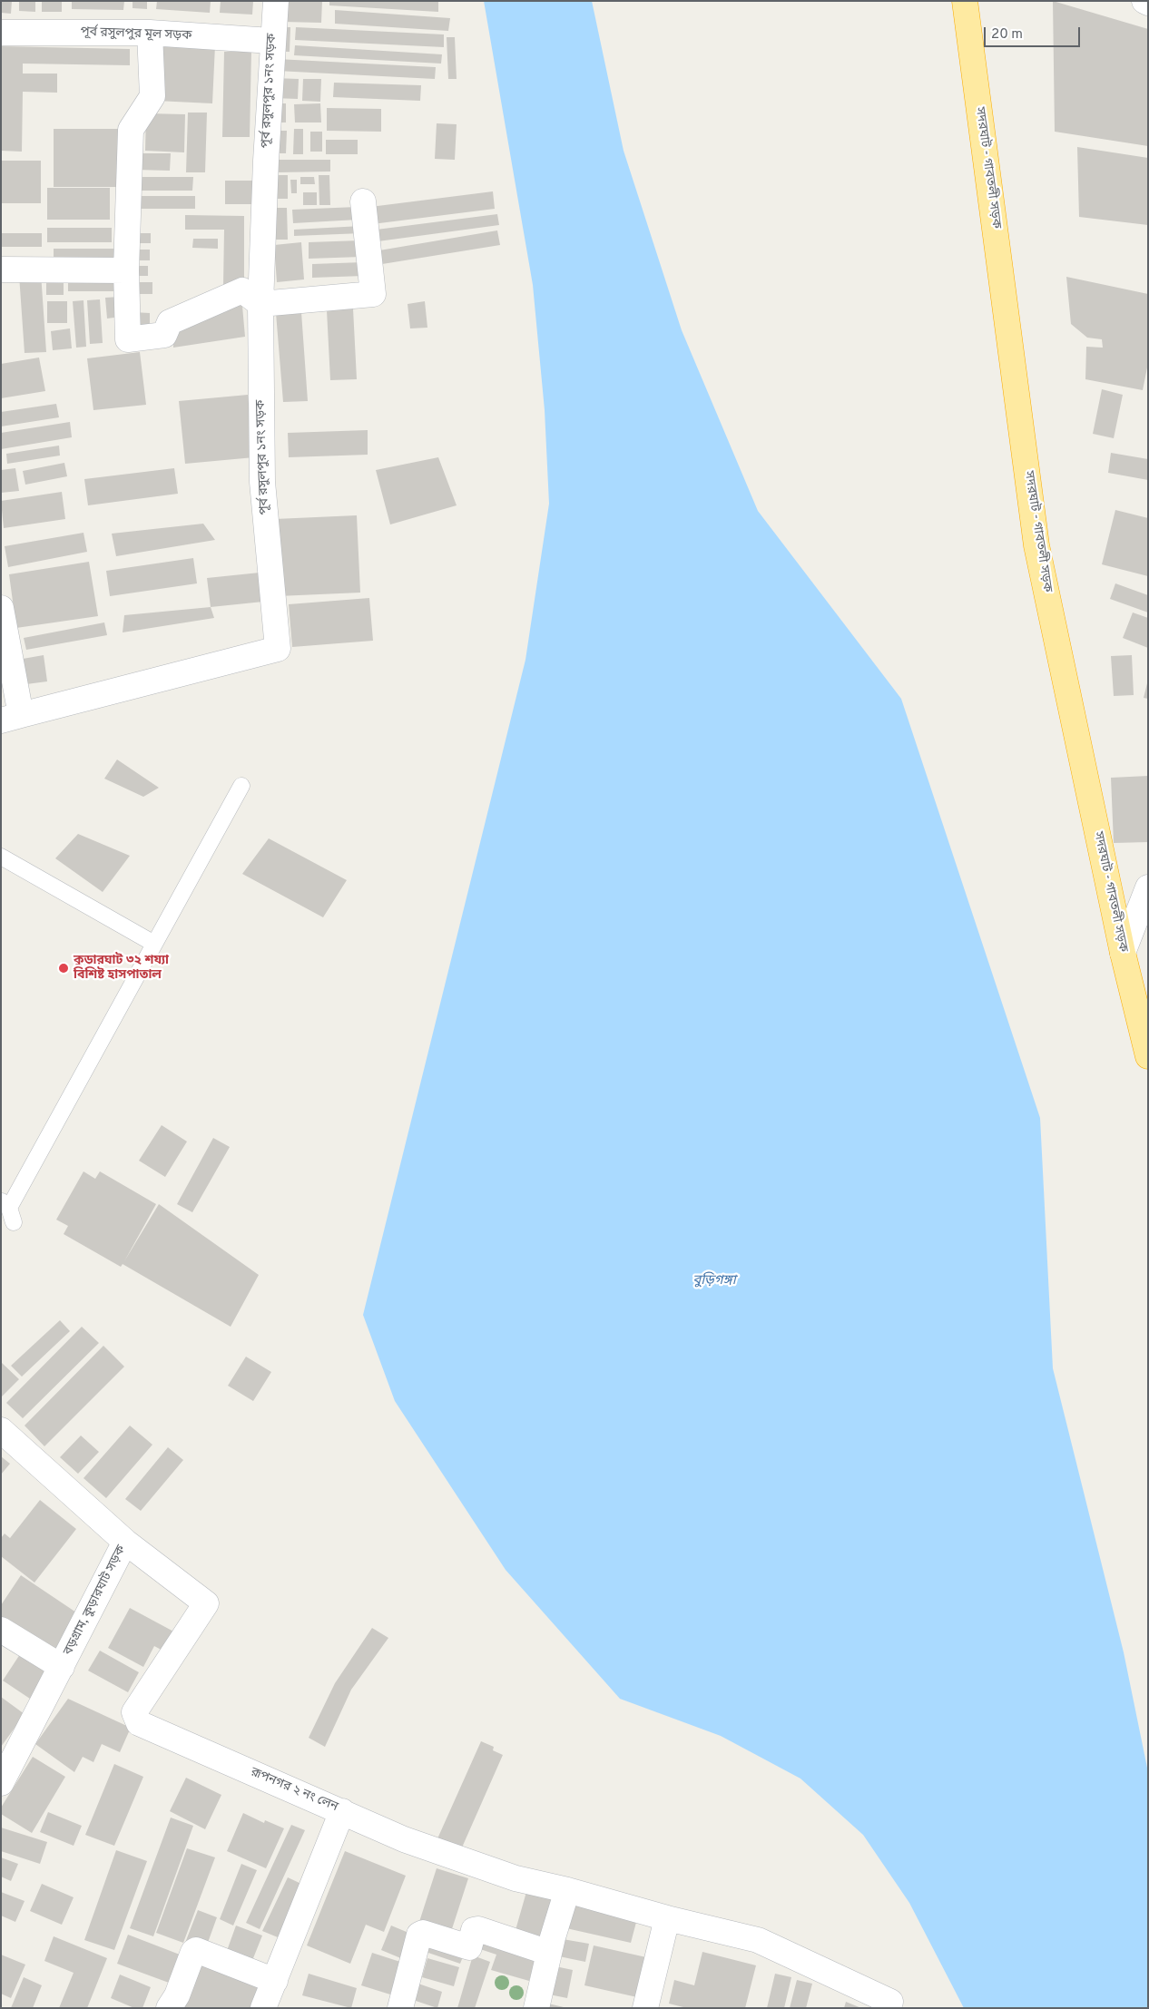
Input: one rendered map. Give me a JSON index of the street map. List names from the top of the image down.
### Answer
{
  "streets": {
    "highway": ["সদরঘাট - গাবতলী সড়ক"],
    "street": [
      "পূর্ব রসুলপুর মূল সড়ক",
      "পূর্ব রসুলপুর ১নং সড়ক",
      "বড়গ্রাম, কুড়ারঘাট সড়ক",
      "রূপনগর ২ নং লেন"
    ]
  },
  "crossings": [
    ["পূর্ব রসুলপুর মূল সড়ক", "পূর্ব রসুলপুর ১নং সড়ক"],
    ["বড়গ্রাম, কুড়ারঘাট সড়ক", "রূপনগর ২ নং লেন"]
  ],
  "water": ["বুড়িগঙ্গা"],
  "places": ["কুড়ারঘাট ৩২ শয্যা বিশিষ্ট হাসপাতাল"],
  "scale_bar": "20 m"
}
